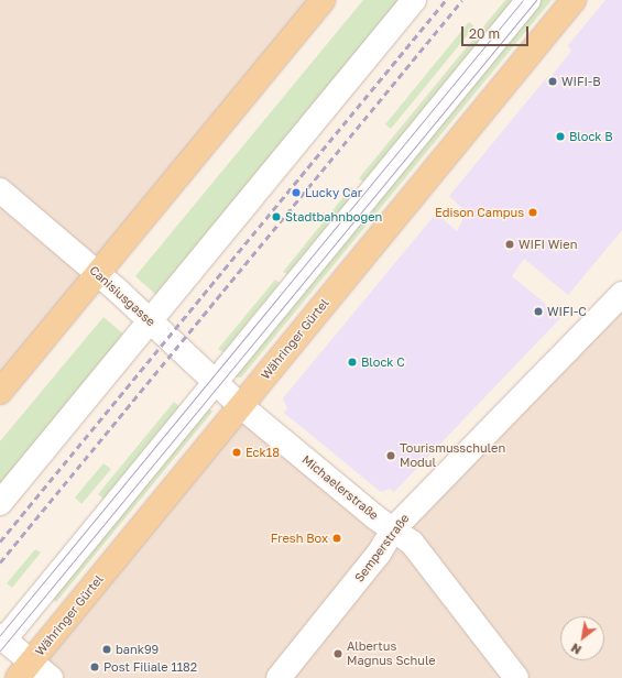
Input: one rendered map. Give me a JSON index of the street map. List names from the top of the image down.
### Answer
{
  "streets": {
    "main road": ["Währinger Gürtel"],
    "street": ["Canisiusgasse", "Michaelerstraße", "Semperstraße"]
  },
  "crossings": [
    ["Canisiusgasse", "Währinger Gürtel"],
    ["Canisiusgasse", "Michaelerstraße"],
    ["Währinger Gürtel", "Michaelerstraße"],
    ["Michaelerstraße", "Semperstraße"]
  ],
  "places": [
    "WIFI-B",
    "Block B",
    "Lucky Car",
    "Edison Campus",
    "Stadtbahnbogen",
    "WIFI Wien",
    "WIFI-C",
    "Block C",
    "Eck18",
    "Tourismusschulen Modul",
    "Fresh Box",
    "bank99",
    "Albertus Magnus Schule",
    "Post Filiale 1182"
  ],
  "scale_bar": "20 m",
  "north": "bottom left"
}
